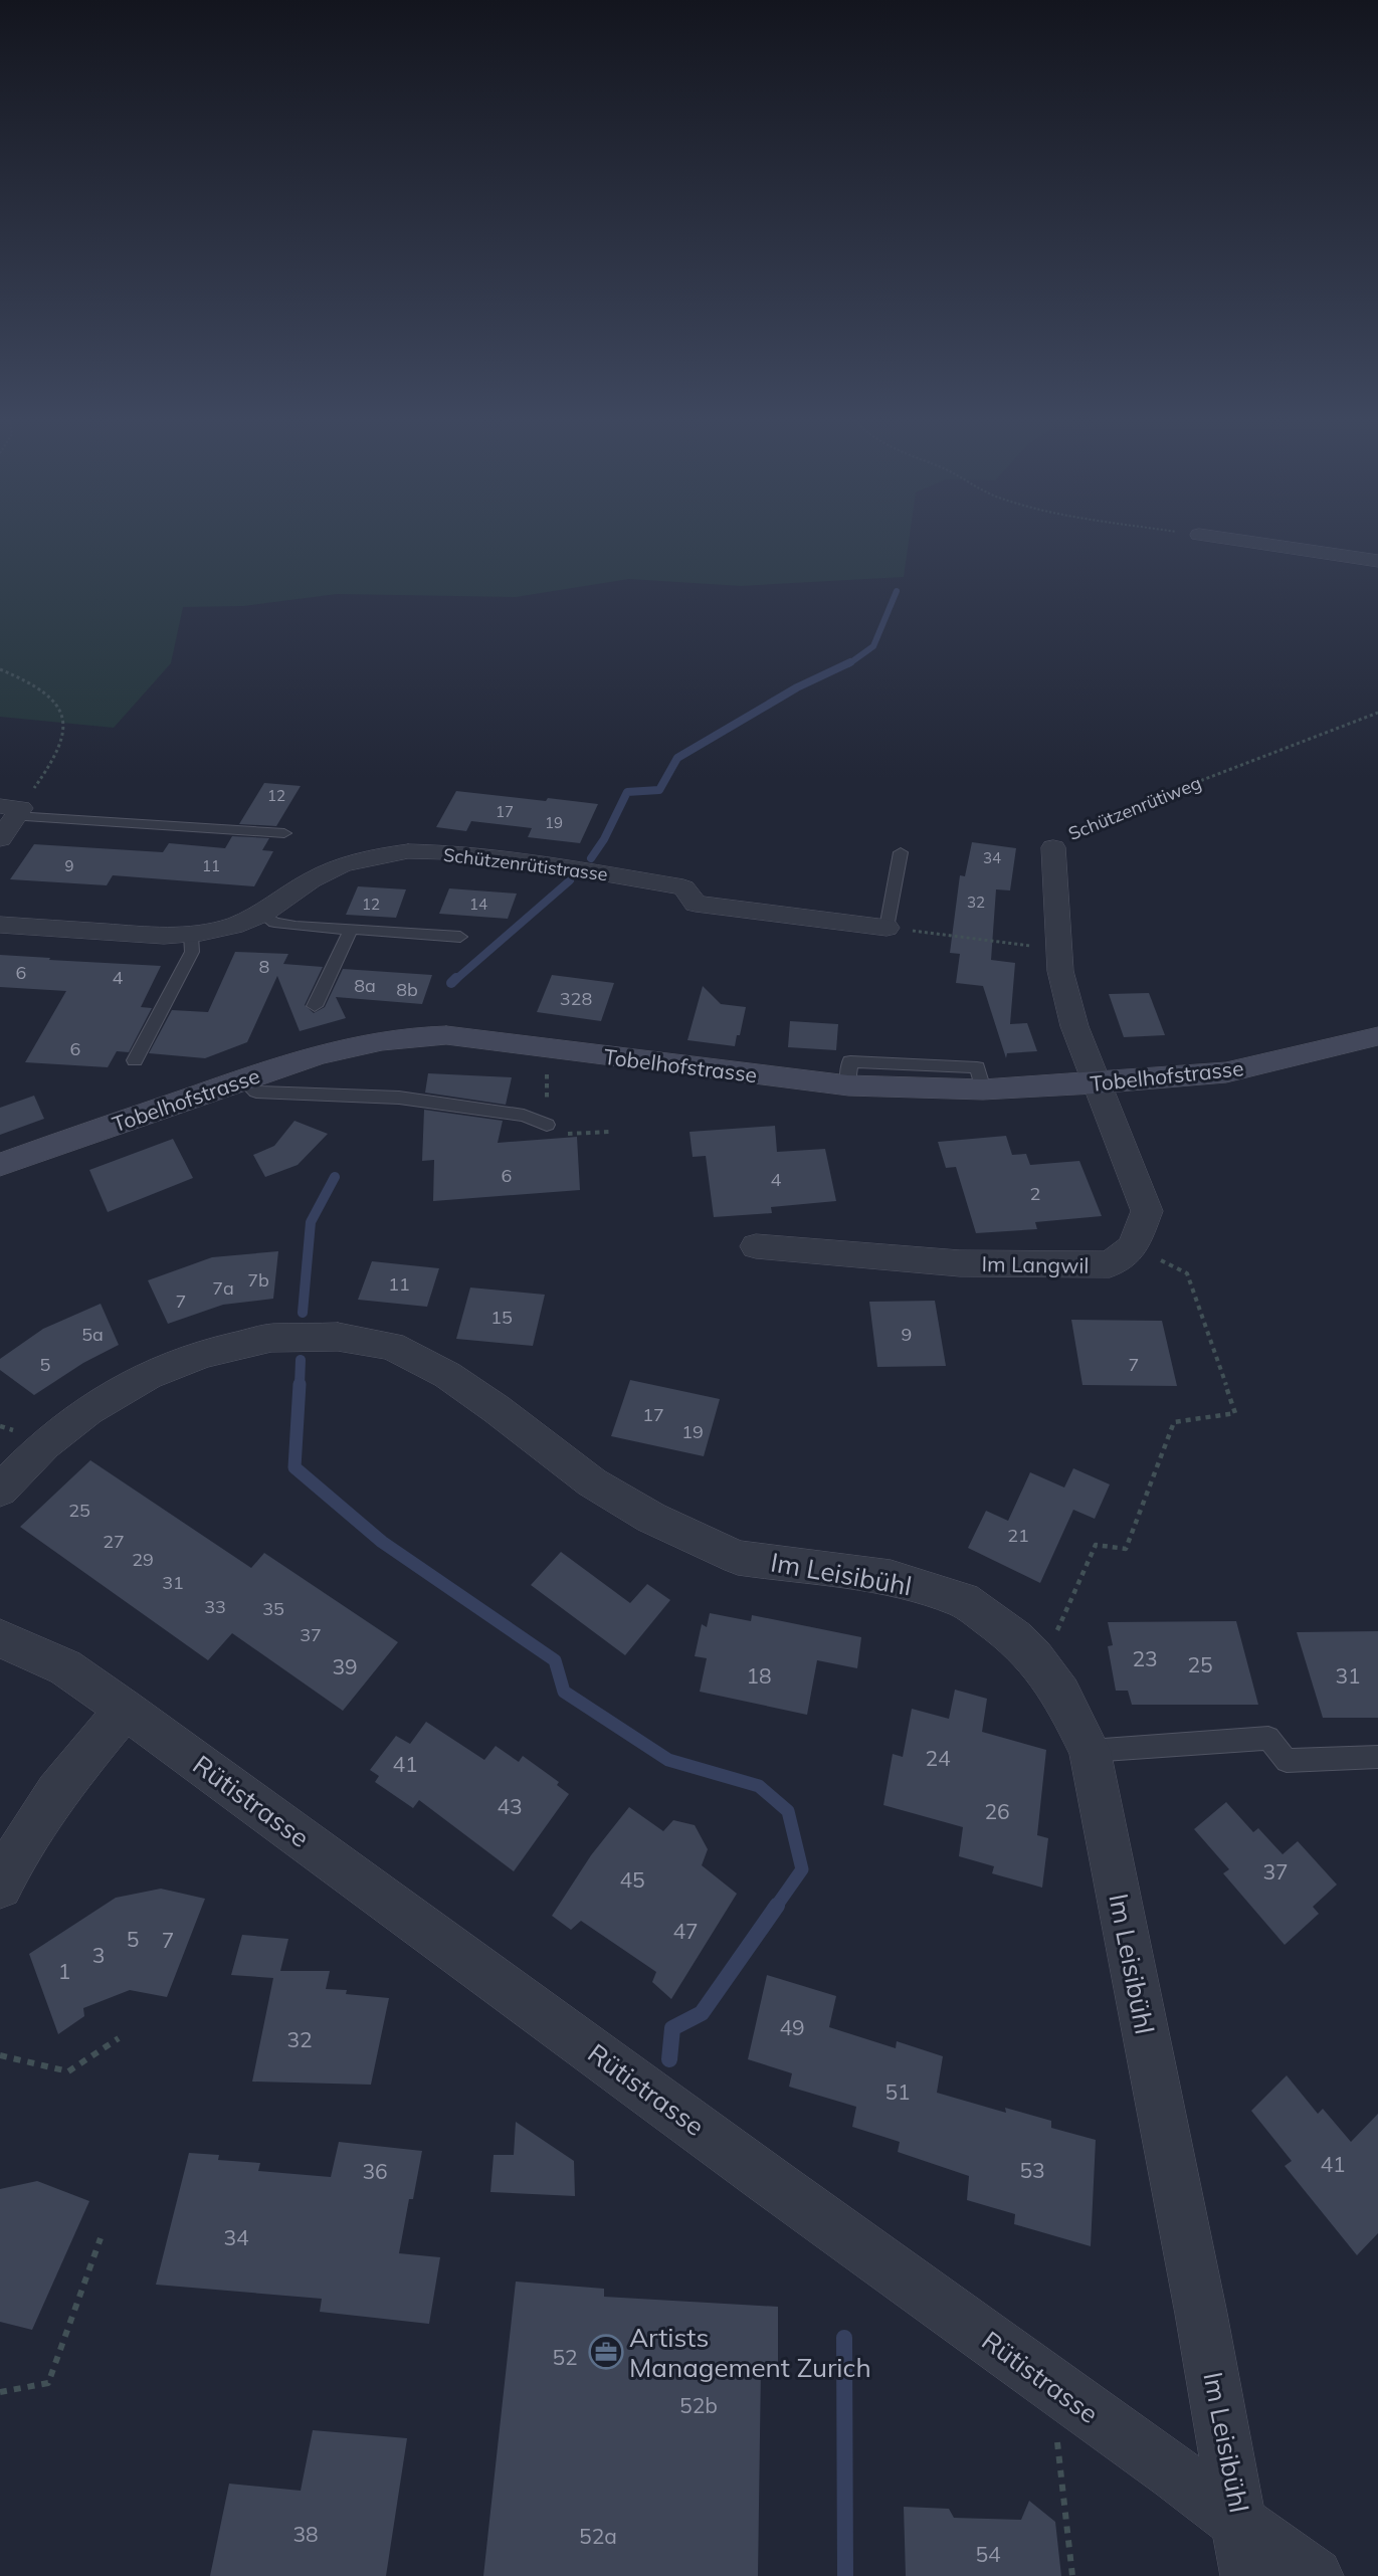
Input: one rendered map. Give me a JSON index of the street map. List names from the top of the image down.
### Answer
{
  "streets": {
    "main road": ["Tobelhofstrasse"],
    "street": [
      "Schützenrütiweg",
      "Schützenrütistrasse",
      "Im Langwil",
      "Im Leisibühl",
      "Rütistrasse"
    ]
  },
  "crossings": [
    ["Schützenrütiweg", "Tobelhofstrasse"],
    ["Schützenrütiweg", "Im Langwil"],
    ["Tobelhofstrasse", "Im Langwil"],
    ["Im Leisibühl", "Rütistrasse"]
  ],
  "places": {
    "office": ["Artists Management Zurich"]
  },
  "house_numbers": [
    "12",
    "17",
    "19",
    "34",
    "9",
    "11",
    "32",
    "12",
    "14",
    "8",
    "6",
    "4",
    "8a",
    "8b",
    "328",
    "6",
    "6",
    "4",
    "2",
    "7b",
    "11",
    "7a",
    "7",
    "15",
    "5a",
    "9",
    "5",
    "7",
    "17",
    "19",
    "25",
    "21",
    "27",
    "29",
    "31",
    "33",
    "35",
    "37",
    "23",
    "25",
    "39",
    "18",
    "31",
    "24",
    "41",
    "43",
    "26",
    "37",
    "45",
    "47",
    "5",
    "7",
    "3",
    "1",
    "49",
    "32",
    "51",
    "41",
    "53",
    "36",
    "34",
    "52",
    "52b",
    "38",
    "52a",
    "54"
  ]
}
